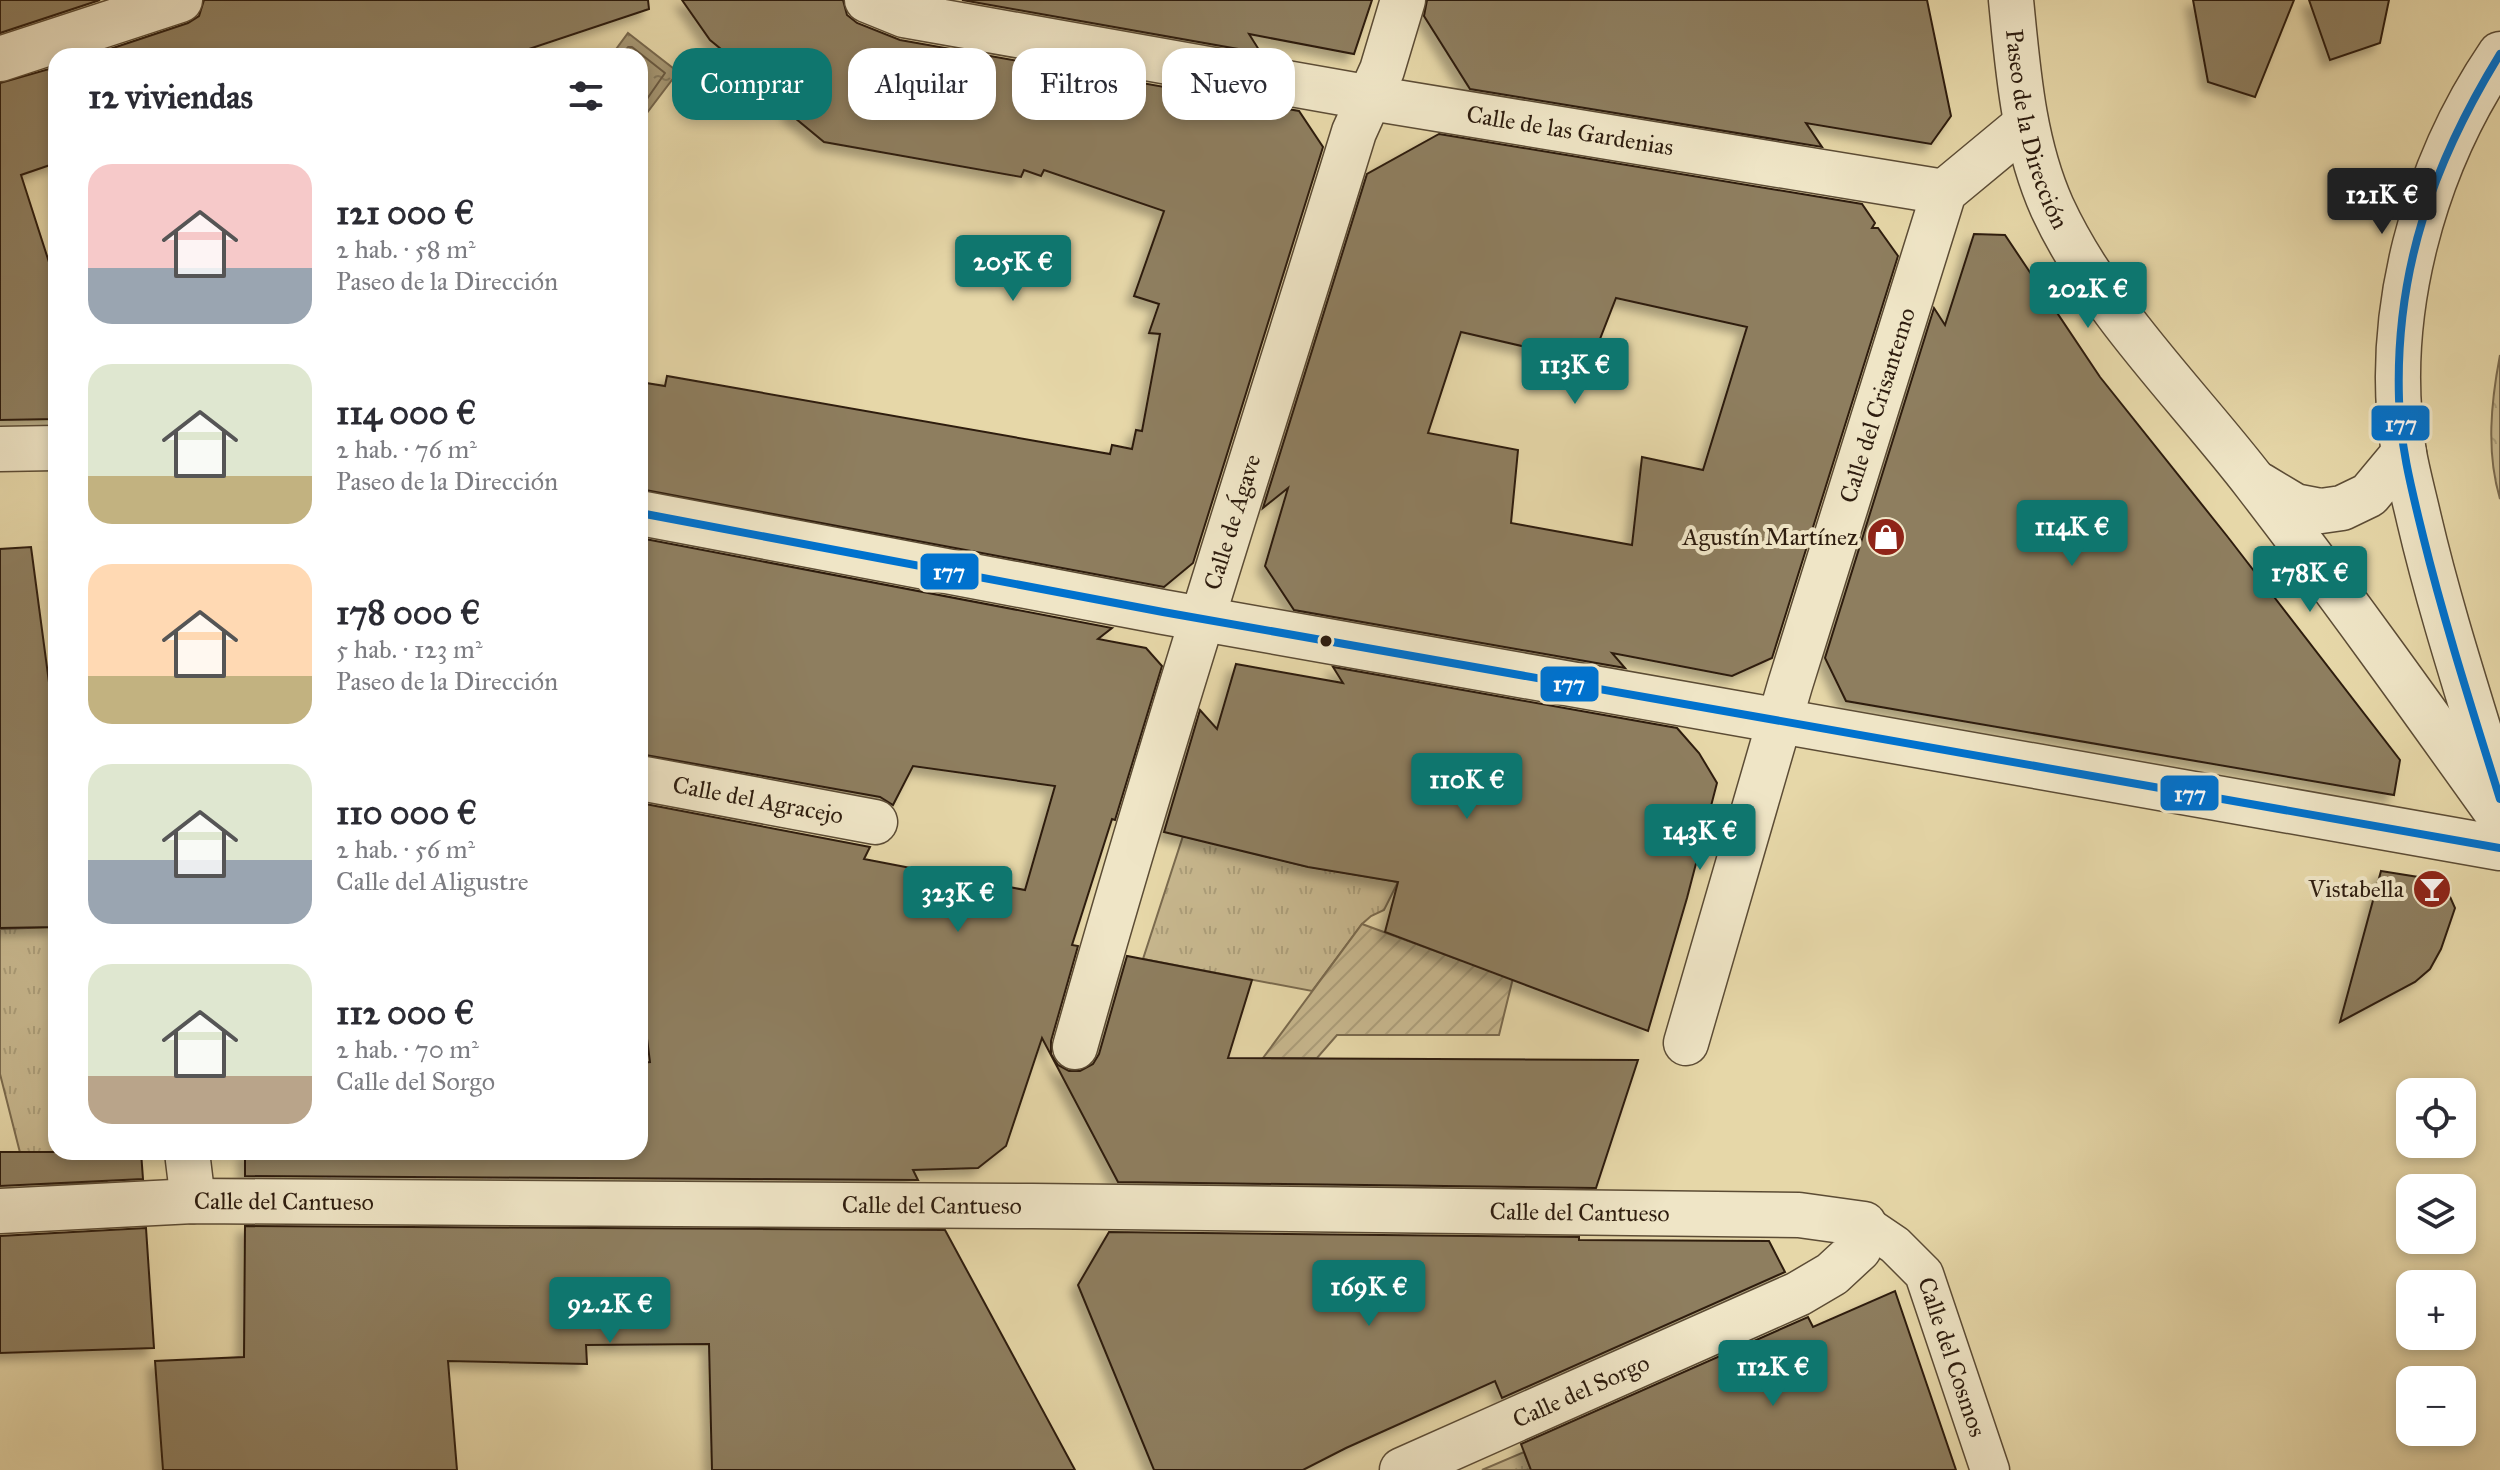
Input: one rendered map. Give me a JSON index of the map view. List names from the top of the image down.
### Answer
{
  "streets": {
    "street": [
      "Paseo de la Dirección",
      "Calle de las Gardenias",
      "Calle del Crisantemo",
      "Calle de Ágave",
      "Calle del Agracejo",
      "Calle del Cantueso",
      "Calle del Cosmos",
      "Calle del Sorgo"
    ]
  },
  "crossings": [
    ["Calle de las Gardenias", "Calle del Crisantemo"],
    ["Calle de las Gardenias", "Calle de Ágave"],
    ["Calle del Cantueso", "Calle del Cosmos"],
    ["Calle del Cantueso", "Calle del Sorgo"],
    ["Calle del Cosmos", "Calle del Sorgo"]
  ],
  "places": {
    "shop": ["Agustín Martínez"],
    "bar": ["Vistabella"]
  },
  "lines": ["transit line 177"],
  "page": {
    "chip": [
      "Comprar",
      "Alquilar",
      "Filtros",
      "Nuevo"
    ],
    "heading": "12 viviendas",
    "list": [
      {
        "name": "121 000 €",
        "note": "2 hab. · 58 m² · Paseo de la Dirección"
      },
      {
        "name": "114 000 €",
        "note": "2 hab. · 76 m² · Paseo de la Dirección"
      },
      {
        "name": "178 000 €",
        "note": "5 hab. · 123 m² · Paseo de la Dirección"
      },
      {
        "name": "110 000 €",
        "note": "2 hab. · 56 m² · Calle del Aligustre"
      },
      {
        "name": "112 000 €",
        "note": "2 hab. · 70 m² · Calle del Sorgo"
      }
    ],
    "price": [
      "121K €",
      "205K €",
      "202K €",
      "113K €",
      "114K €",
      "178K €",
      "110K €",
      "143K €",
      "323K €",
      "169K €",
      "92.2K €",
      "112K €"
    ],
    "map_buttons": ["+", "−"]
  }
}
